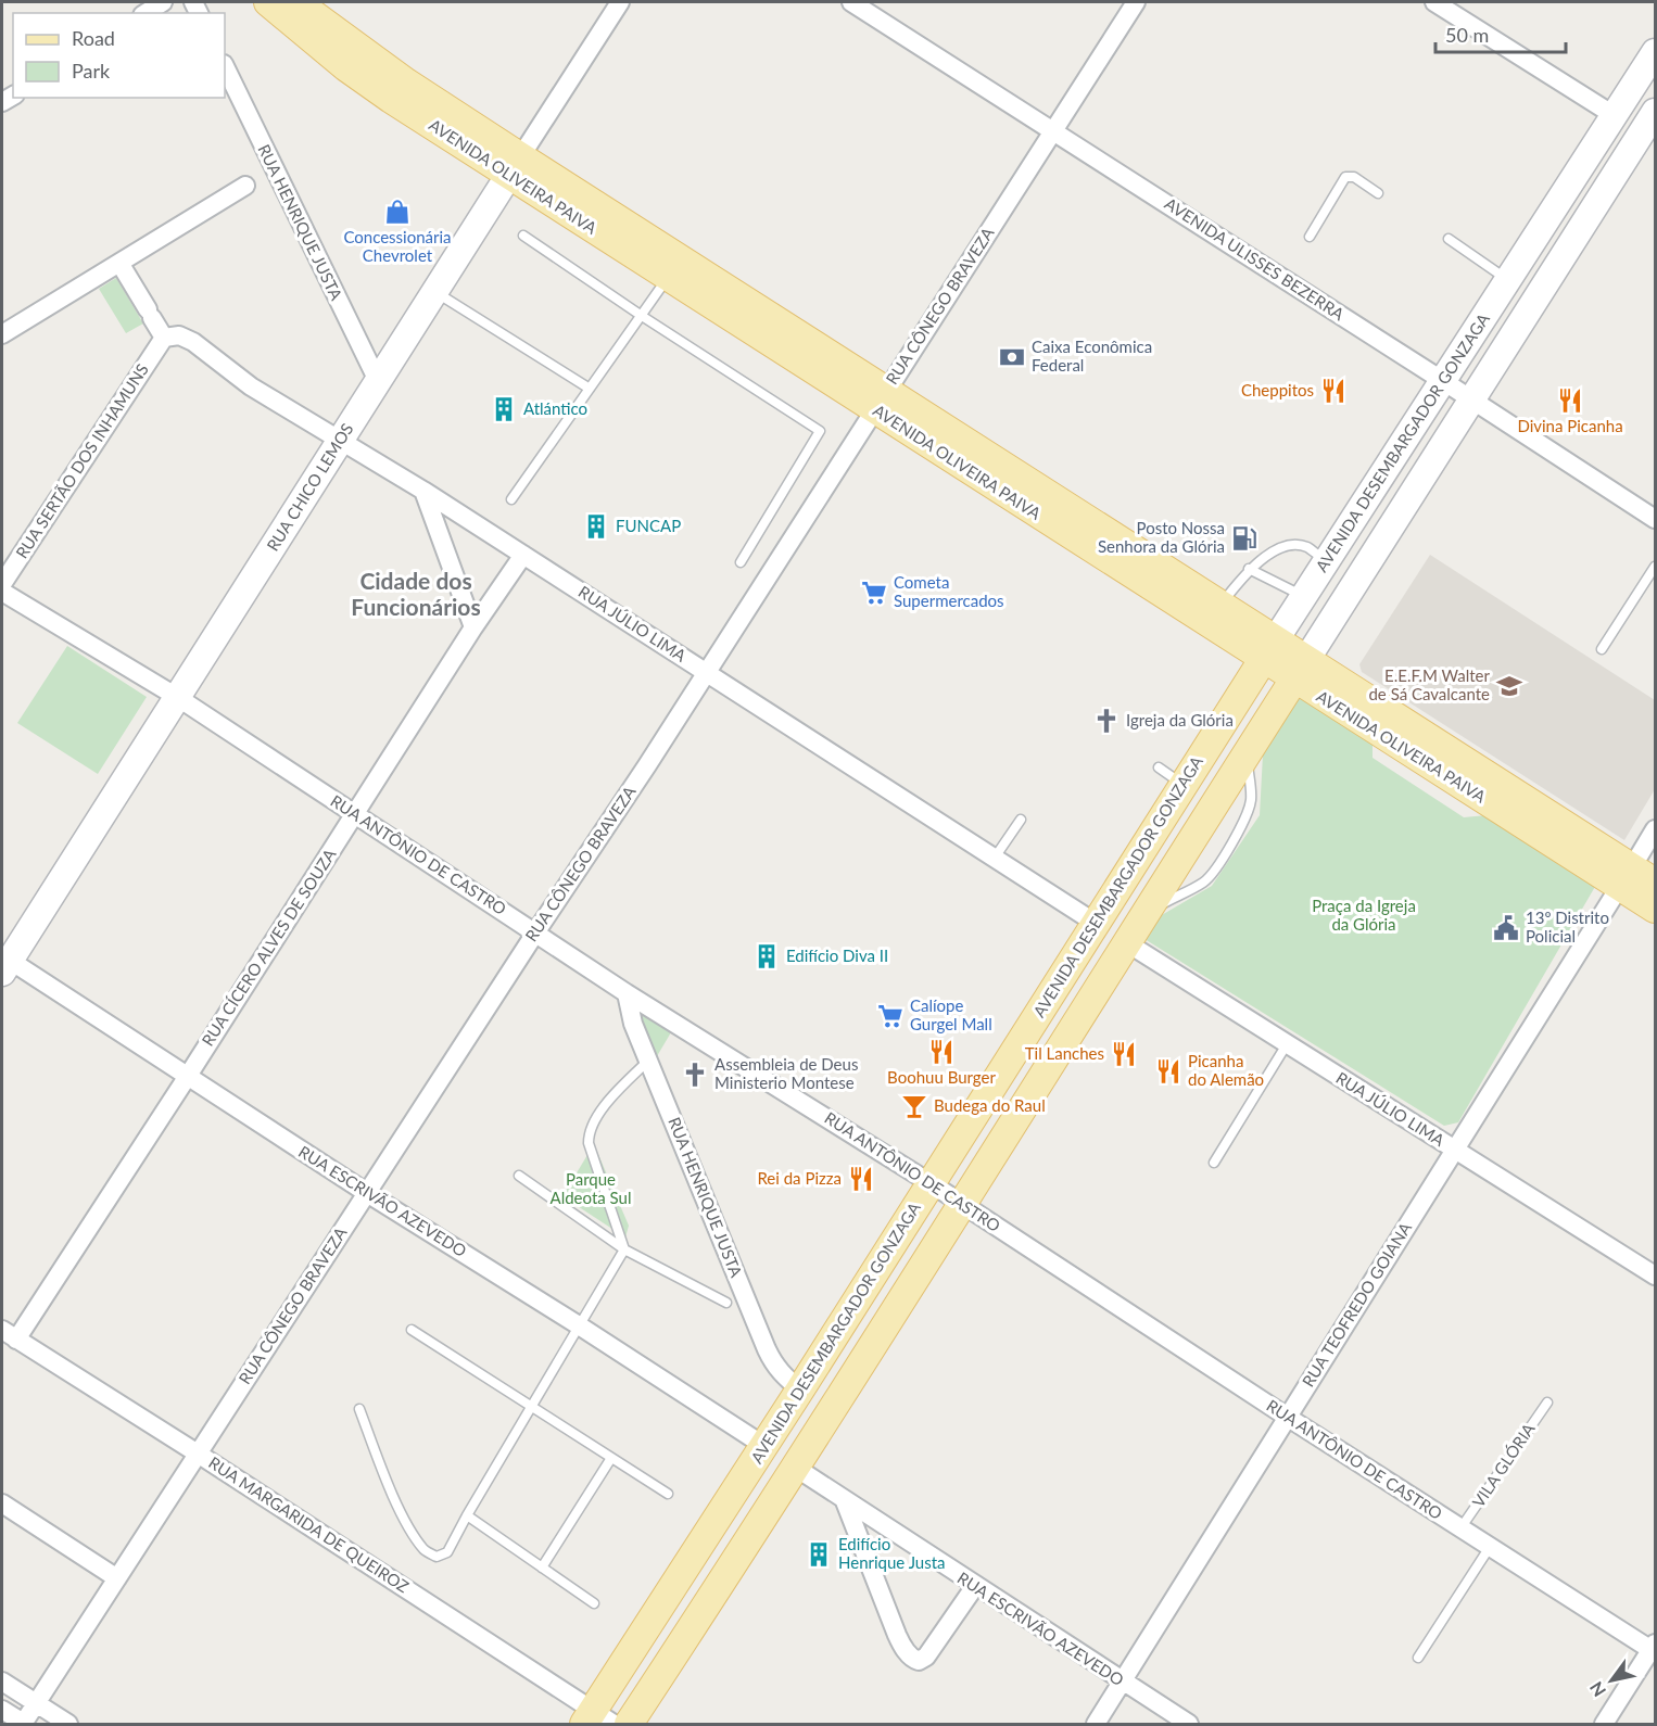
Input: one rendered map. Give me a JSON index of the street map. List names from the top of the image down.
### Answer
{
  "streets": {
    "main road": ["AVENIDA OLIVEIRA PAIVA", "AVENIDA DESEMBARGADOR GONZAGA", "RUA CHICO LEMOS"],
    "street": [
      "RUA HENRIQUE JUSTA",
      "AVENIDA ULISSES BEZERRA",
      "RUA CÔNEGO BRAVEZA",
      "RUA SERTÃO DOS INHAMUNS",
      "RUA JÚLIO LIMA",
      "RUA ANTÔNIO DE CASTRO",
      "RUA CÍCERO ALVES DE SOUZA",
      "RUA ESCRIVÃO AZEVEDO",
      "RUA TEOFREDO GOIANA",
      "RUA MARGARIDA DE QUEIROZ"
    ],
    "lane": ["VILA GLÓRIA"]
  },
  "crossings": [
    ["AVENIDA OLIVEIRA PAIVA", "RUA CÔNEGO BRAVEZA"],
    ["AVENIDA OLIVEIRA PAIVA", "AVENIDA DESEMBARGADOR GONZAGA"],
    ["AVENIDA OLIVEIRA PAIVA", "RUA CHICO LEMOS"],
    ["AVENIDA OLIVEIRA PAIVA", "RUA TEOFREDO GOIANA"],
    ["RUA HENRIQUE JUSTA", "AVENIDA DESEMBARGADOR GONZAGA"],
    ["RUA HENRIQUE JUSTA", "RUA CHICO LEMOS"],
    ["RUA HENRIQUE JUSTA", "RUA ANTÔNIO DE CASTRO"],
    ["AVENIDA ULISSES BEZERRA", "RUA CÔNEGO BRAVEZA"],
    ["AVENIDA ULISSES BEZERRA", "AVENIDA DESEMBARGADOR GONZAGA"],
    ["RUA CÔNEGO BRAVEZA", "RUA JÚLIO LIMA"],
    ["RUA CÔNEGO BRAVEZA", "RUA ANTÔNIO DE CASTRO"],
    ["RUA CÔNEGO BRAVEZA", "RUA ESCRIVÃO AZEVEDO"],
    ["RUA CÔNEGO BRAVEZA", "RUA MARGARIDA DE QUEIROZ"],
    ["AVENIDA DESEMBARGADOR GONZAGA", "RUA JÚLIO LIMA"],
    ["AVENIDA DESEMBARGADOR GONZAGA", "RUA ANTÔNIO DE CASTRO"],
    ["AVENIDA DESEMBARGADOR GONZAGA", "RUA ESCRIVÃO AZEVEDO"],
    ["AVENIDA DESEMBARGADOR GONZAGA", "RUA MARGARIDA DE QUEIROZ"],
    ["RUA SERTÃO DOS INHAMUNS", "RUA JÚLIO LIMA"],
    ["RUA CHICO LEMOS", "RUA JÚLIO LIMA"],
    ["RUA CHICO LEMOS", "RUA ANTÔNIO DE CASTRO"],
    ["RUA CHICO LEMOS", "RUA ESCRIVÃO AZEVEDO"],
    ["RUA JÚLIO LIMA", "RUA CÍCERO ALVES DE SOUZA"],
    ["RUA JÚLIO LIMA", "RUA TEOFREDO GOIANA"],
    ["RUA ANTÔNIO DE CASTRO", "RUA CÍCERO ALVES DE SOUZA"],
    ["RUA ANTÔNIO DE CASTRO", "RUA TEOFREDO GOIANA"],
    ["RUA ANTÔNIO DE CASTRO", "VILA GLÓRIA"],
    ["RUA CÍCERO ALVES DE SOUZA", "RUA ESCRIVÃO AZEVEDO"],
    ["RUA CÍCERO ALVES DE SOUZA", "RUA MARGARIDA DE QUEIROZ"],
    ["RUA ESCRIVÃO AZEVEDO", "RUA TEOFREDO GOIANA"]
  ],
  "districts": ["Cidade dos Funcionários"],
  "parks": ["Praça da Igreja da Glória", "Parque Aldeota Sul"],
  "places": {
    "shop": ["Concessionária Chevrolet"],
    "bank": ["Caixa Econômica Federal"],
    "restaurant": [
      "Cheppitos",
      "Divina Picanha",
      "Boohuu Burger",
      "Til Lanches",
      "Picanha do Alemão",
      "Rei da Pizza"
    ],
    "building": [
      "Atlántico",
      "FUNCAP",
      "Edifício Diva II",
      "Edifício Henrique Justa"
    ],
    "fuel station": ["Posto Nossa Senhora da Glória"],
    "supermarket": ["Cometa Supermercados", "Calíope Gurgel Mall"],
    "school or university": ["E.E.F.M Walter de Sá Cavalcante"],
    "church": ["Igreja da Glória", "Assembleia de Deus Ministerio Montese"],
    "public building": ["13º Distrito Policial"],
    "bar": ["Budega do Raul"]
  },
  "legend": ["Road", "Park"],
  "scale_bar": "50 m",
  "north": "bottom left"
}
